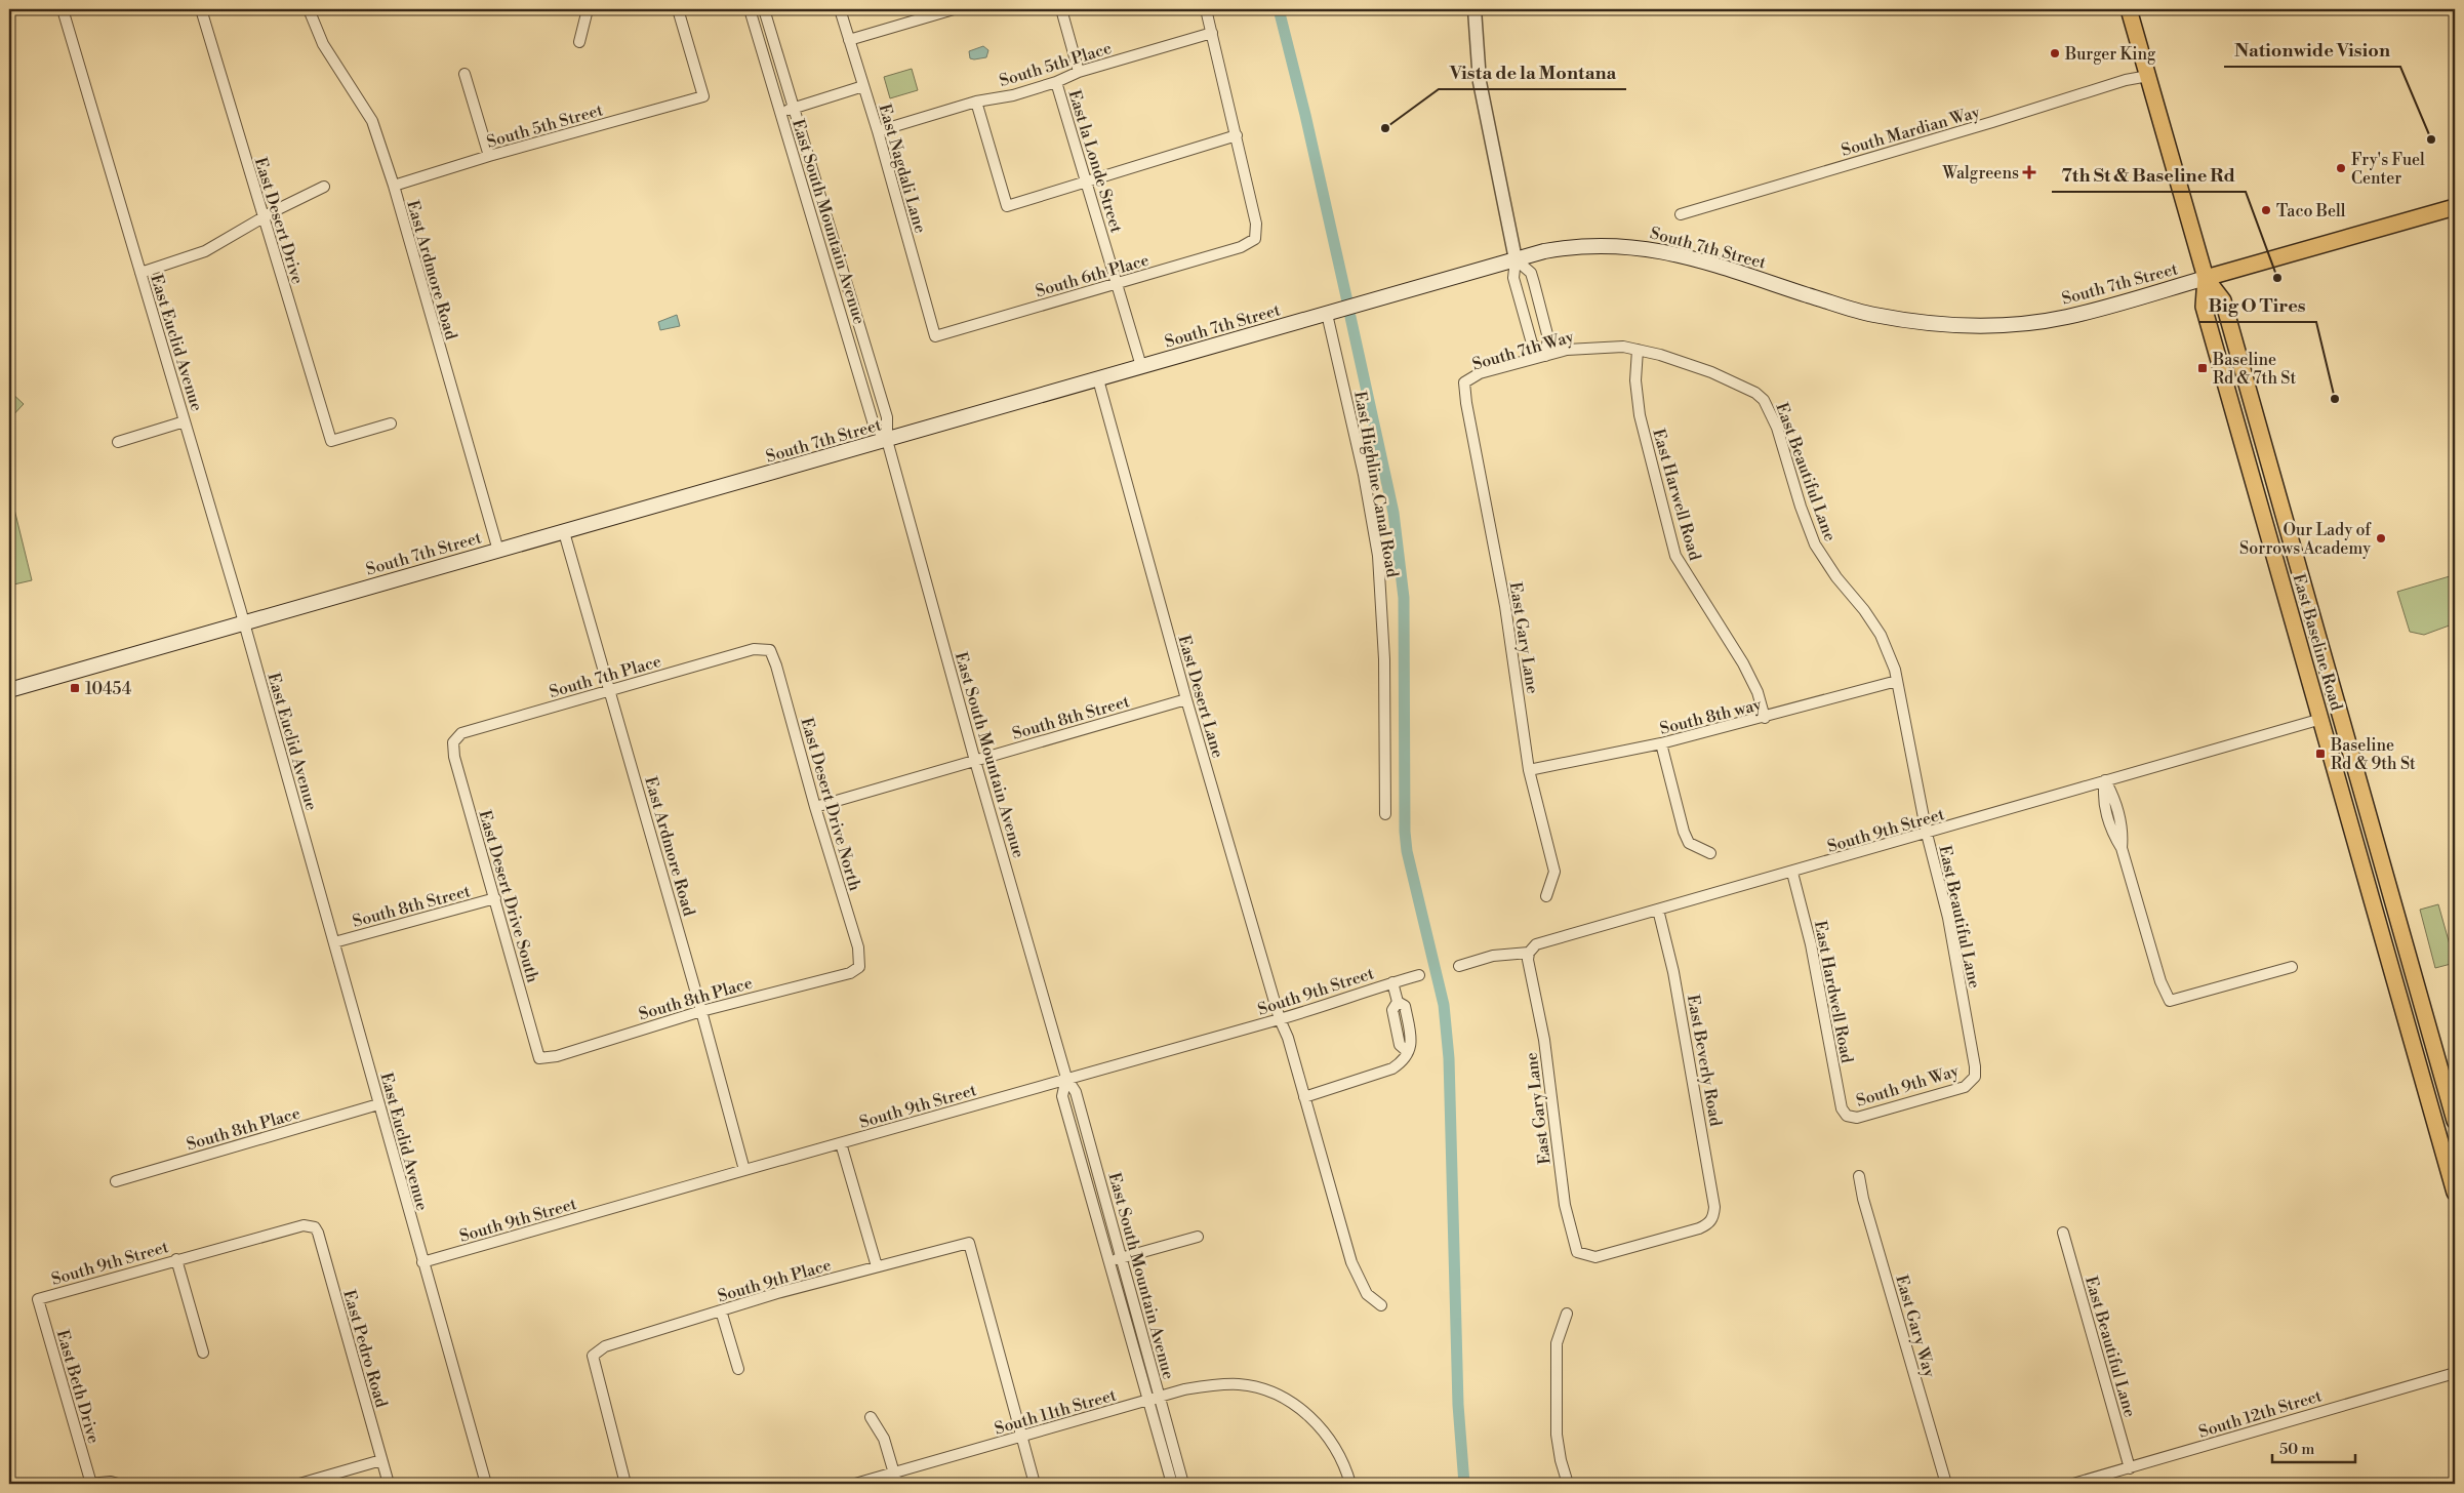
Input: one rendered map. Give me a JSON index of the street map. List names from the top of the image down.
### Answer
{
  "streets": {
    "main road": ["South 7th Street", "East Baseline Road"],
    "street": [
      "South 5th Place",
      "South 5th Street",
      "South Mardian Way",
      "East la Londe Street",
      "East Nagdali Lane",
      "East Desert Drive",
      "East South Mountain Avenue",
      "East Ardmore Road",
      "South 6th Place",
      "East Euclid Avenue",
      "South 7th Way",
      "East Beautiful Lane",
      "East Highline Canal Road",
      "East Harwell Road",
      "East Gary Lane",
      "South 7th Place",
      "East Desert Lane",
      "South 8th way",
      "South 8th Street",
      "East Desert Drive North",
      "South 9th Street",
      "East Desert Drive South",
      "East Hardwell Road",
      "South 8th Place",
      "East Beverly Road",
      "South 9th Way",
      "South 9th Place",
      "East Gary Way",
      "East Pedro Road",
      "East Beth Drive",
      "South 11th Street",
      "South 12th Street"
    ]
  },
  "crossings": [
    ["South 5th Place", "East la Londe Street"],
    ["South 5th Place", "East Nagdali Lane"],
    ["South 5th Street", "East Ardmore Road"],
    ["South Mardian Way", "East Baseline Road"],
    ["East la Londe Street", "South 7th Street"],
    ["East la Londe Street", "South 6th Place"],
    ["East Nagdali Lane", "South 6th Place"],
    ["East South Mountain Avenue", "South 7th Street"],
    ["East South Mountain Avenue", "South 8th Street"],
    ["East South Mountain Avenue", "South 9th Street"],
    ["East South Mountain Avenue", "South 11th Street"],
    ["South 7th Street", "East Ardmore Road"],
    ["South 7th Street", "East Euclid Avenue"],
    ["South 7th Street", "East Highline Canal Road"],
    ["South 7th Street", "East Baseline Road"],
    ["South 7th Street", "East Desert Lane"],
    ["East Ardmore Road", "South 7th Place"],
    ["East Ardmore Road", "South 9th Street"],
    ["East Ardmore Road", "South 8th Place"],
    ["East Euclid Avenue", "South 8th Street"],
    ["East Euclid Avenue", "South 9th Street"],
    ["East Euclid Avenue", "South 8th Place"],
    ["South 7th Way", "East Beautiful Lane"],
    ["South 7th Way", "East Harwell Road"],
    ["South 7th Way", "East Gary Lane"],
    ["East Beautiful Lane", "South 8th way"],
    ["East Beautiful Lane", "South 9th Street"],
    ["East Beautiful Lane", "South 9th Way"],
    ["East Beautiful Lane", "South 12th Street"],
    ["East Harwell Road", "South 8th way"],
    ["East Gary Lane", "South 8th way"],
    ["East Gary Lane", "South 9th Street"],
    ["East Gary Lane", "East Beverly Road"],
    ["East Baseline Road", "South 9th Street"],
    ["South 7th Place", "East Desert Drive North"],
    ["South 7th Place", "East Desert Drive South"],
    ["East Desert Lane", "South 8th Street"],
    ["East Desert Lane", "South 9th Street"],
    ["South 8th Street", "East Desert Drive North"],
    ["South 8th Street", "East Desert Drive South"],
    ["East Desert Drive North", "South 8th Place"],
    ["South 9th Street", "East Hardwell Road"],
    ["South 9th Street", "East Beverly Road"],
    ["South 9th Street", "East Pedro Road"],
    ["South 9th Street", "East Beth Drive"],
    ["East Desert Drive South", "South 8th Place"],
    ["East Hardwell Road", "South 9th Way"],
    ["South 9th Place", "South 11th Street"]
  ],
  "places": {
    "other": [
      "Burger King",
      "Vista de la Montana",
      "Nationwide Vision",
      "Fry's Fuel Center",
      "Taco Bell",
      "7th St & Baseline Rd",
      "Big O Tires",
      "Our Lady of Sorrows Academy"
    ],
    "health": ["Walgreens"],
    "transit": ["Baseline Rd & 7th St", "10454", "Baseline Rd & 9th St"]
  },
  "scale_bar": "50 m"
}
